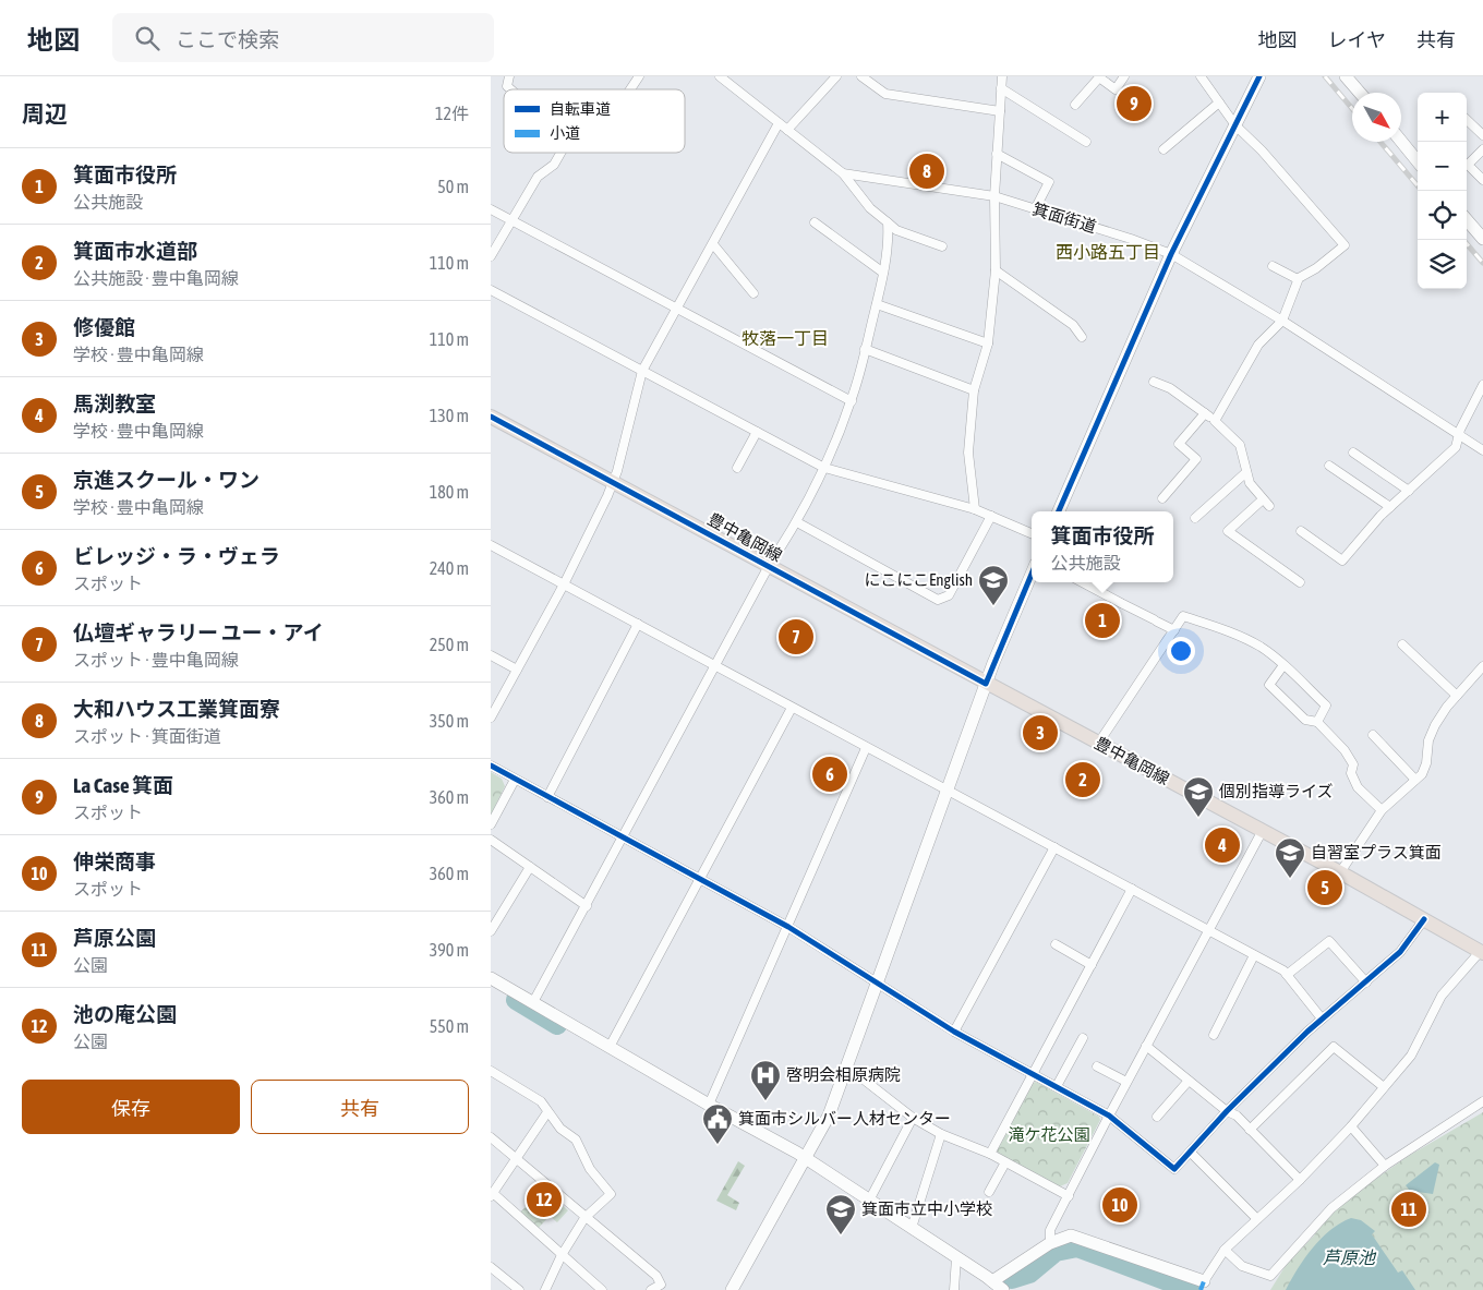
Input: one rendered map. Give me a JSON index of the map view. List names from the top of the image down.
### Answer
{
  "streets": {
    "main road": ["豊中亀岡線"],
    "street": ["箕面街道"]
  },
  "districts": ["西小路五丁目", "牧落一丁目"],
  "water": ["芦原池"],
  "parks": ["滝ケ花公園"],
  "places": {
    "school or university": [
      "にこにこEnglish",
      "個別指導ライズ",
      "自習室プラス箕面",
      "箕面市立中小学校"
    ],
    "hospital": ["啓明会相原病院"],
    "public building": ["箕面市シルバー人材センター"]
  },
  "legend": ["自転車道", "小道"],
  "north": "bottom right",
  "page": {
    "header": "地図",
    "search": "ここで検索",
    "nav": ["地図", "レイヤ", "共有"],
    "heading": ["周辺", "12件"],
    "pins": [
      "9",
      "8",
      "1",
      "7",
      "3",
      "6",
      "2",
      "4",
      "5",
      "12",
      "10",
      "11"
    ],
    "map_buttons": ["+", "−"],
    "list": [
      {
        "mark": "1",
        "name": "箕面市役所",
        "note": "公共施設",
        "value": "50 m"
      },
      {
        "mark": "2",
        "name": "箕面市水道部",
        "note": "公共施設 · 豊中亀岡線",
        "value": "110 m"
      },
      {
        "mark": "3",
        "name": "修優館",
        "note": "学校 · 豊中亀岡線",
        "value": "110 m"
      },
      {
        "mark": "4",
        "name": "馬渕教室",
        "note": "学校 · 豊中亀岡線",
        "value": "130 m"
      },
      {
        "mark": "5",
        "name": "京進スクール・ワン",
        "note": "学校 · 豊中亀岡線",
        "value": "180 m"
      },
      {
        "mark": "6",
        "name": "ビレッジ・ラ・ヴェラ",
        "note": "スポット",
        "value": "240 m"
      },
      {
        "mark": "7",
        "name": "仏壇ギャラリー ユー・アイ",
        "note": "スポット · 豊中亀岡線",
        "value": "250 m"
      },
      {
        "mark": "8",
        "name": "大和ハウス工業箕面寮",
        "note": "スポット · 箕面街道",
        "value": "350 m"
      },
      {
        "mark": "9",
        "name": "La Case 箕面",
        "note": "スポット",
        "value": "360 m"
      },
      {
        "mark": "10",
        "name": "伸栄商事",
        "note": "スポット",
        "value": "360 m"
      },
      {
        "mark": "11",
        "name": "芦原公園",
        "note": "公園",
        "value": "390 m"
      },
      {
        "mark": "12",
        "name": "池の庵公園",
        "note": "公園",
        "value": "550 m"
      }
    ],
    "popup": ["箕面市役所", "公共施設"],
    "buttons": ["保存", "共有"]
  }
}
